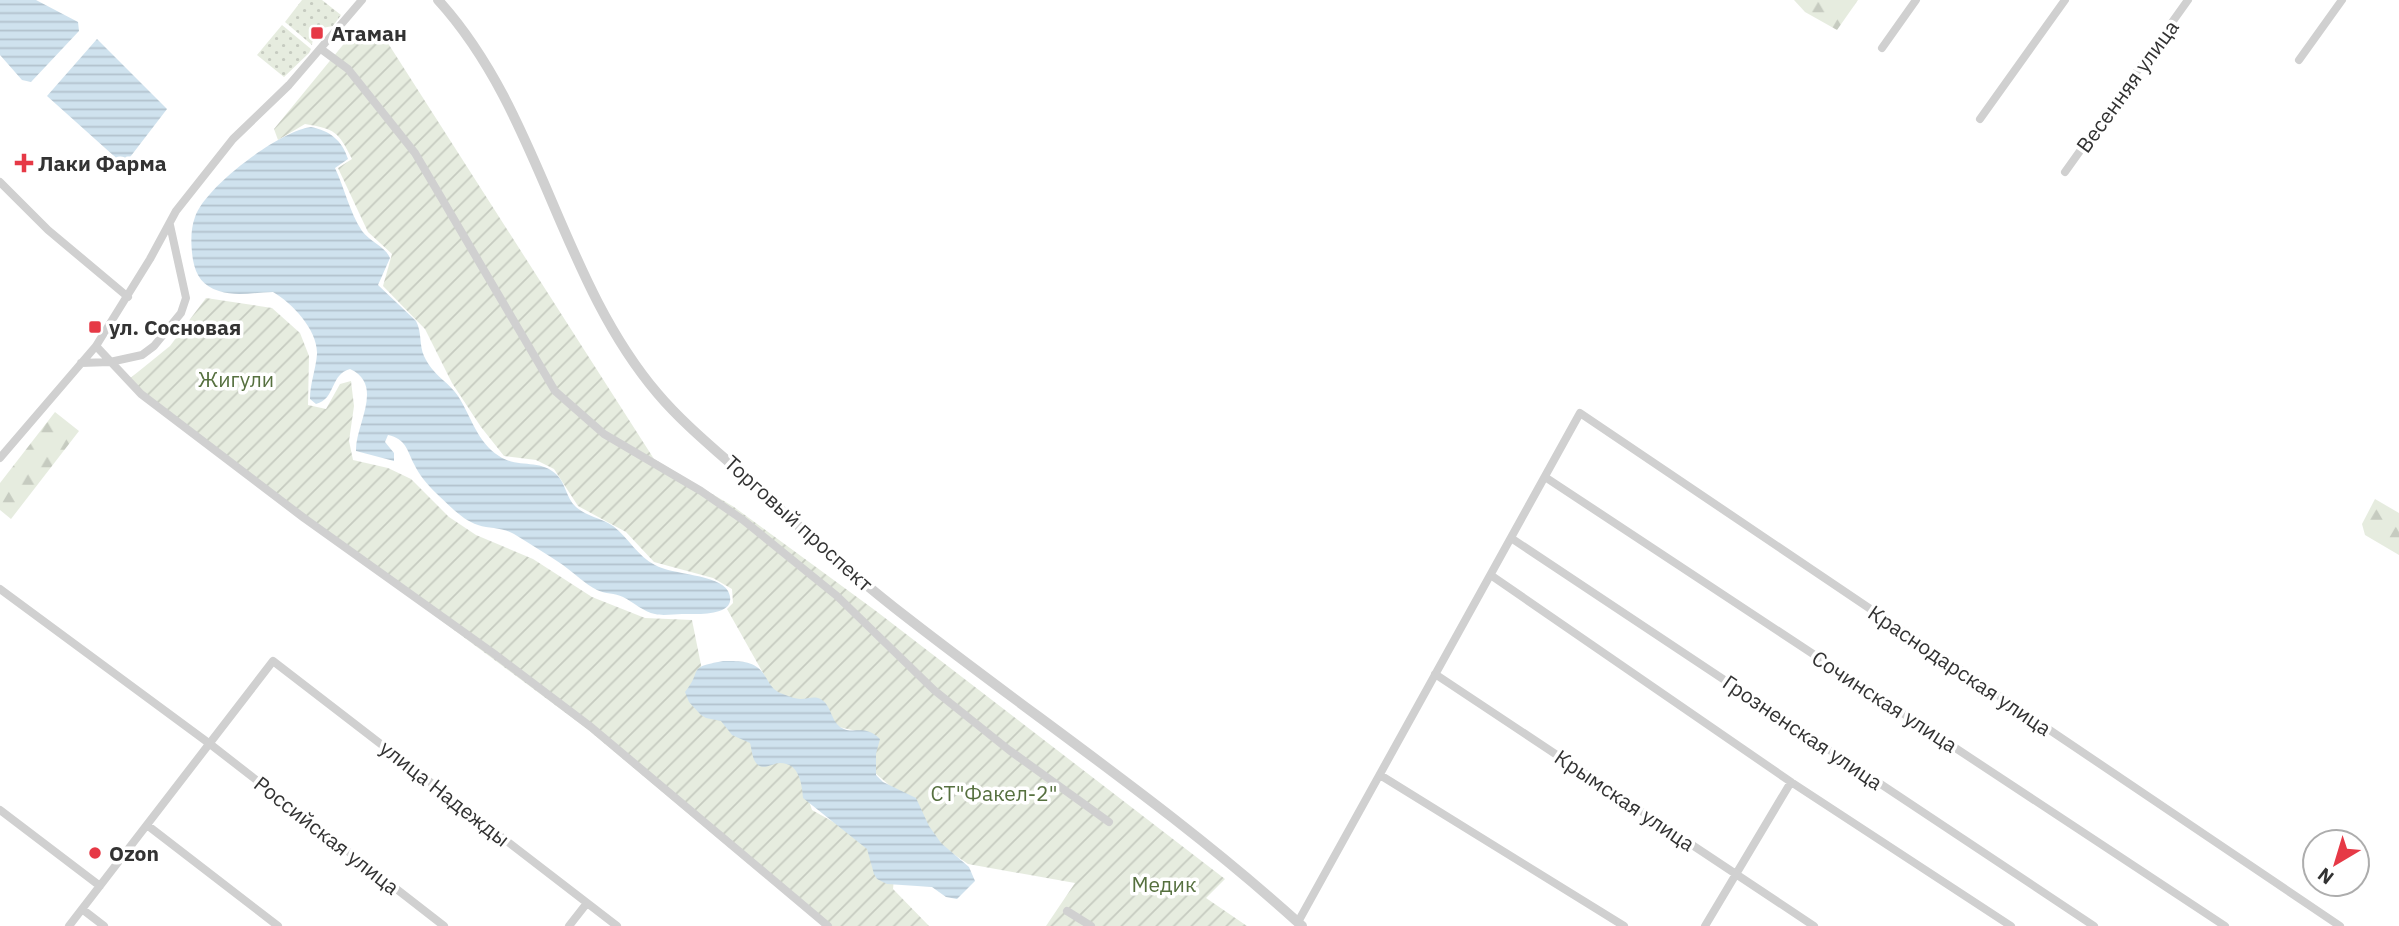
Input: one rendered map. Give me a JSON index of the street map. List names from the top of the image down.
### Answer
{
  "streets": {
    "street": [
      "Весенняя улица",
      "Торговый проспект",
      "Краснодарская улица",
      "Сочинская улица",
      "Грозненская улица",
      "улица Надежды",
      "Крымская улица",
      "Российская улица"
    ]
  },
  "crossings": [
    ["Краснодарская улица", "Сочинская улица"],
    ["улица Надежды", "Российская улица"]
  ],
  "parks": ["Жигули", "СТ\"Факел-2\"", "Медик"],
  "places": {
    "transit": ["Атаман", "ул. Сосновая"],
    "health": ["Лаки Фарма"],
    "other": ["Ozon"]
  },
  "north": "bottom left"
}
